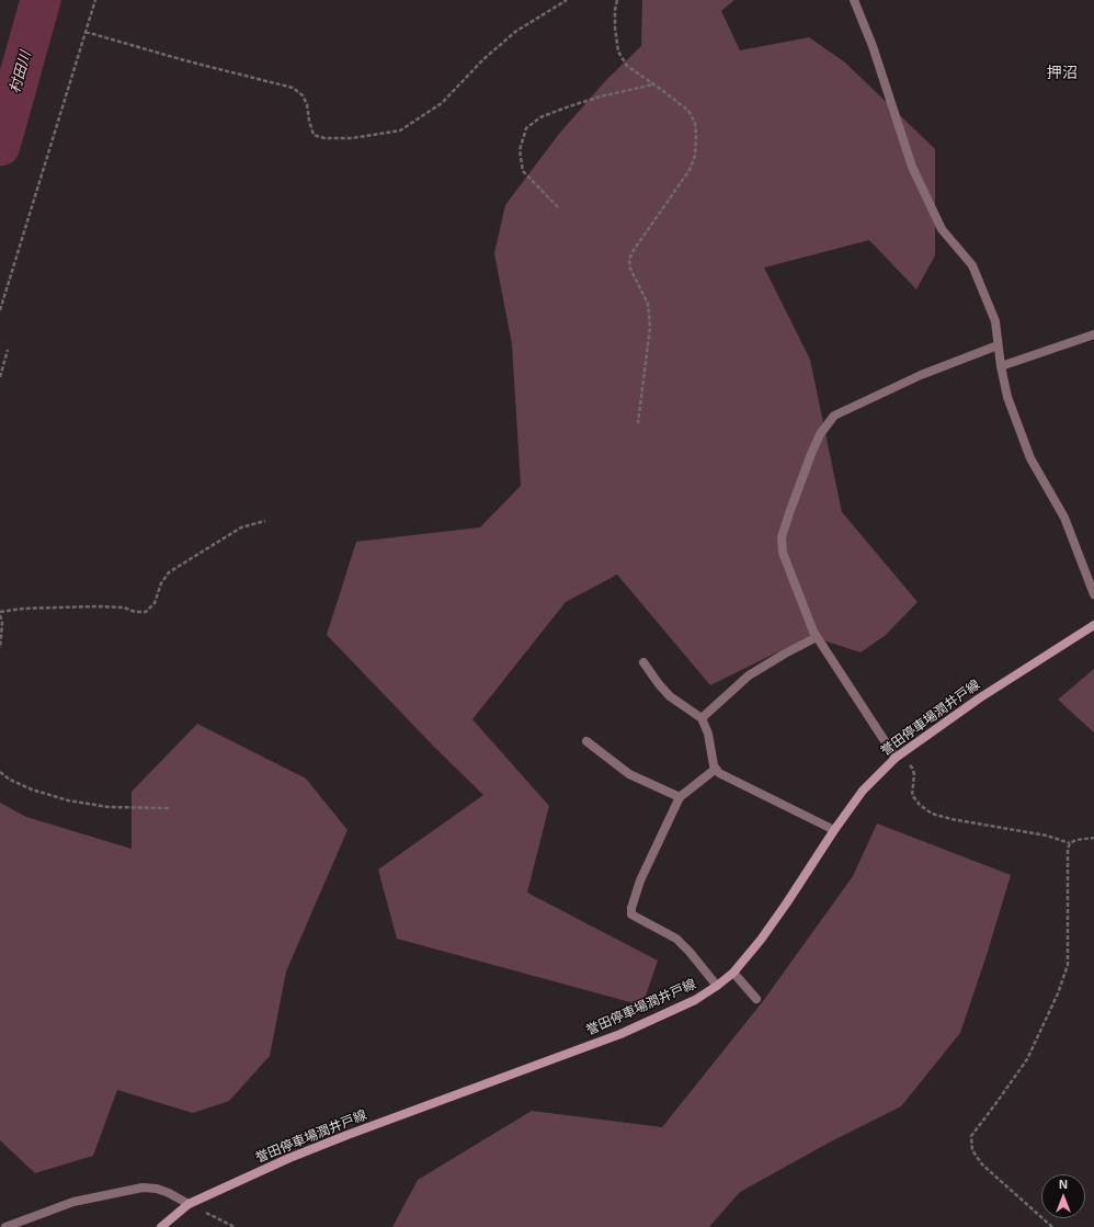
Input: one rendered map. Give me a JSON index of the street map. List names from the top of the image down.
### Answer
{
  "streets": {
    "main road": ["誉田停車場潤井戸線"]
  },
  "districts": ["押沼"],
  "water": ["村田川"],
  "north": "top"
}
